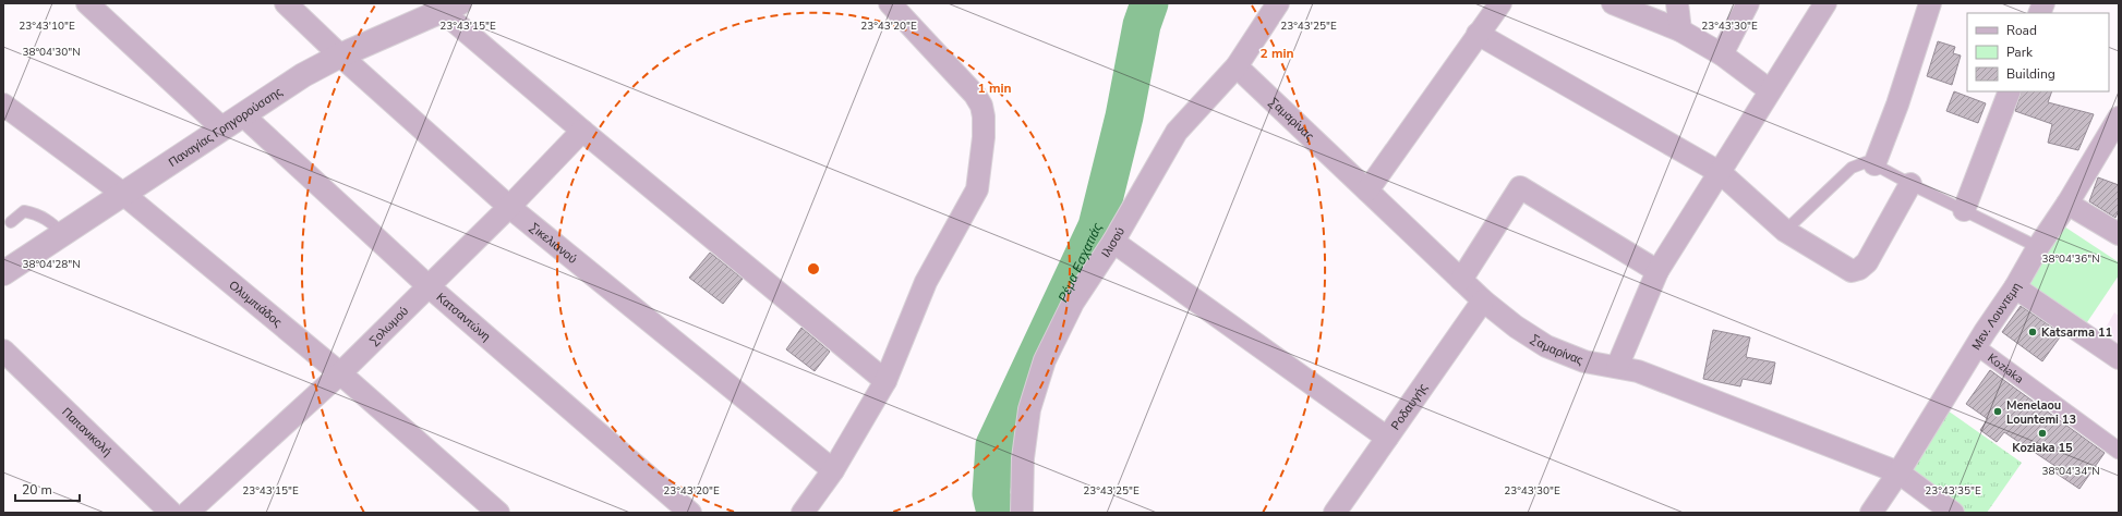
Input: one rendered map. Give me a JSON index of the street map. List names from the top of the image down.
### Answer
{
  "streets": {
    "street": [
      "Σαμαρίνας",
      "Παναγίας Γρηγορούσσης",
      "Ιλισού",
      "Σικελιανού",
      "Ολυμπιάδος",
      "Μεν. Λουντεμη",
      "Κατσαντώνη",
      "Σολωμού",
      "Koziaka",
      "Ροδαυγής",
      "Παπανικολή"
    ]
  },
  "crossings": [
    ["Σαμαρίνας", "Ιλισού"],
    ["Σαμαρίνας", "Μεν. Λουντεμη"],
    ["Σαμαρίνας", "Ροδαυγής"],
    ["Παναγίας Γρηγορούσσης", "Σικελιανού"],
    ["Παναγίας Γρηγορούσσης", "Ολυμπιάδος"],
    ["Παναγίας Γρηγορούσσης", "Κατσαντώνη"],
    ["Σικελιανού", "Σολωμού"],
    ["Ολυμπιάδος", "Σολωμού"],
    ["Μεν. Λουντεμη", "Koziaka"],
    ["Κατσαντώνη", "Σολωμού"]
  ],
  "water": ["Ρέμα Εσχατιάς"],
  "places": ["Katsarma 11", "Menelaou Lountemi 13", "Koziaka 15"],
  "legend": ["Road", "Park", "Building"],
  "scale_bar": "20 m",
  "coordinates": [
    "23°43'10\"E",
    "23°43'15\"E",
    "23°43'20\"E",
    "23°43'25\"E",
    "23°43'30\"E",
    "38°04'30\"N",
    "38°04'36\"N",
    "38°04'28\"N",
    "38°04'34\"N",
    "23°43'35\"E"
  ],
  "rings": ["2 min", "1 min"]
}
